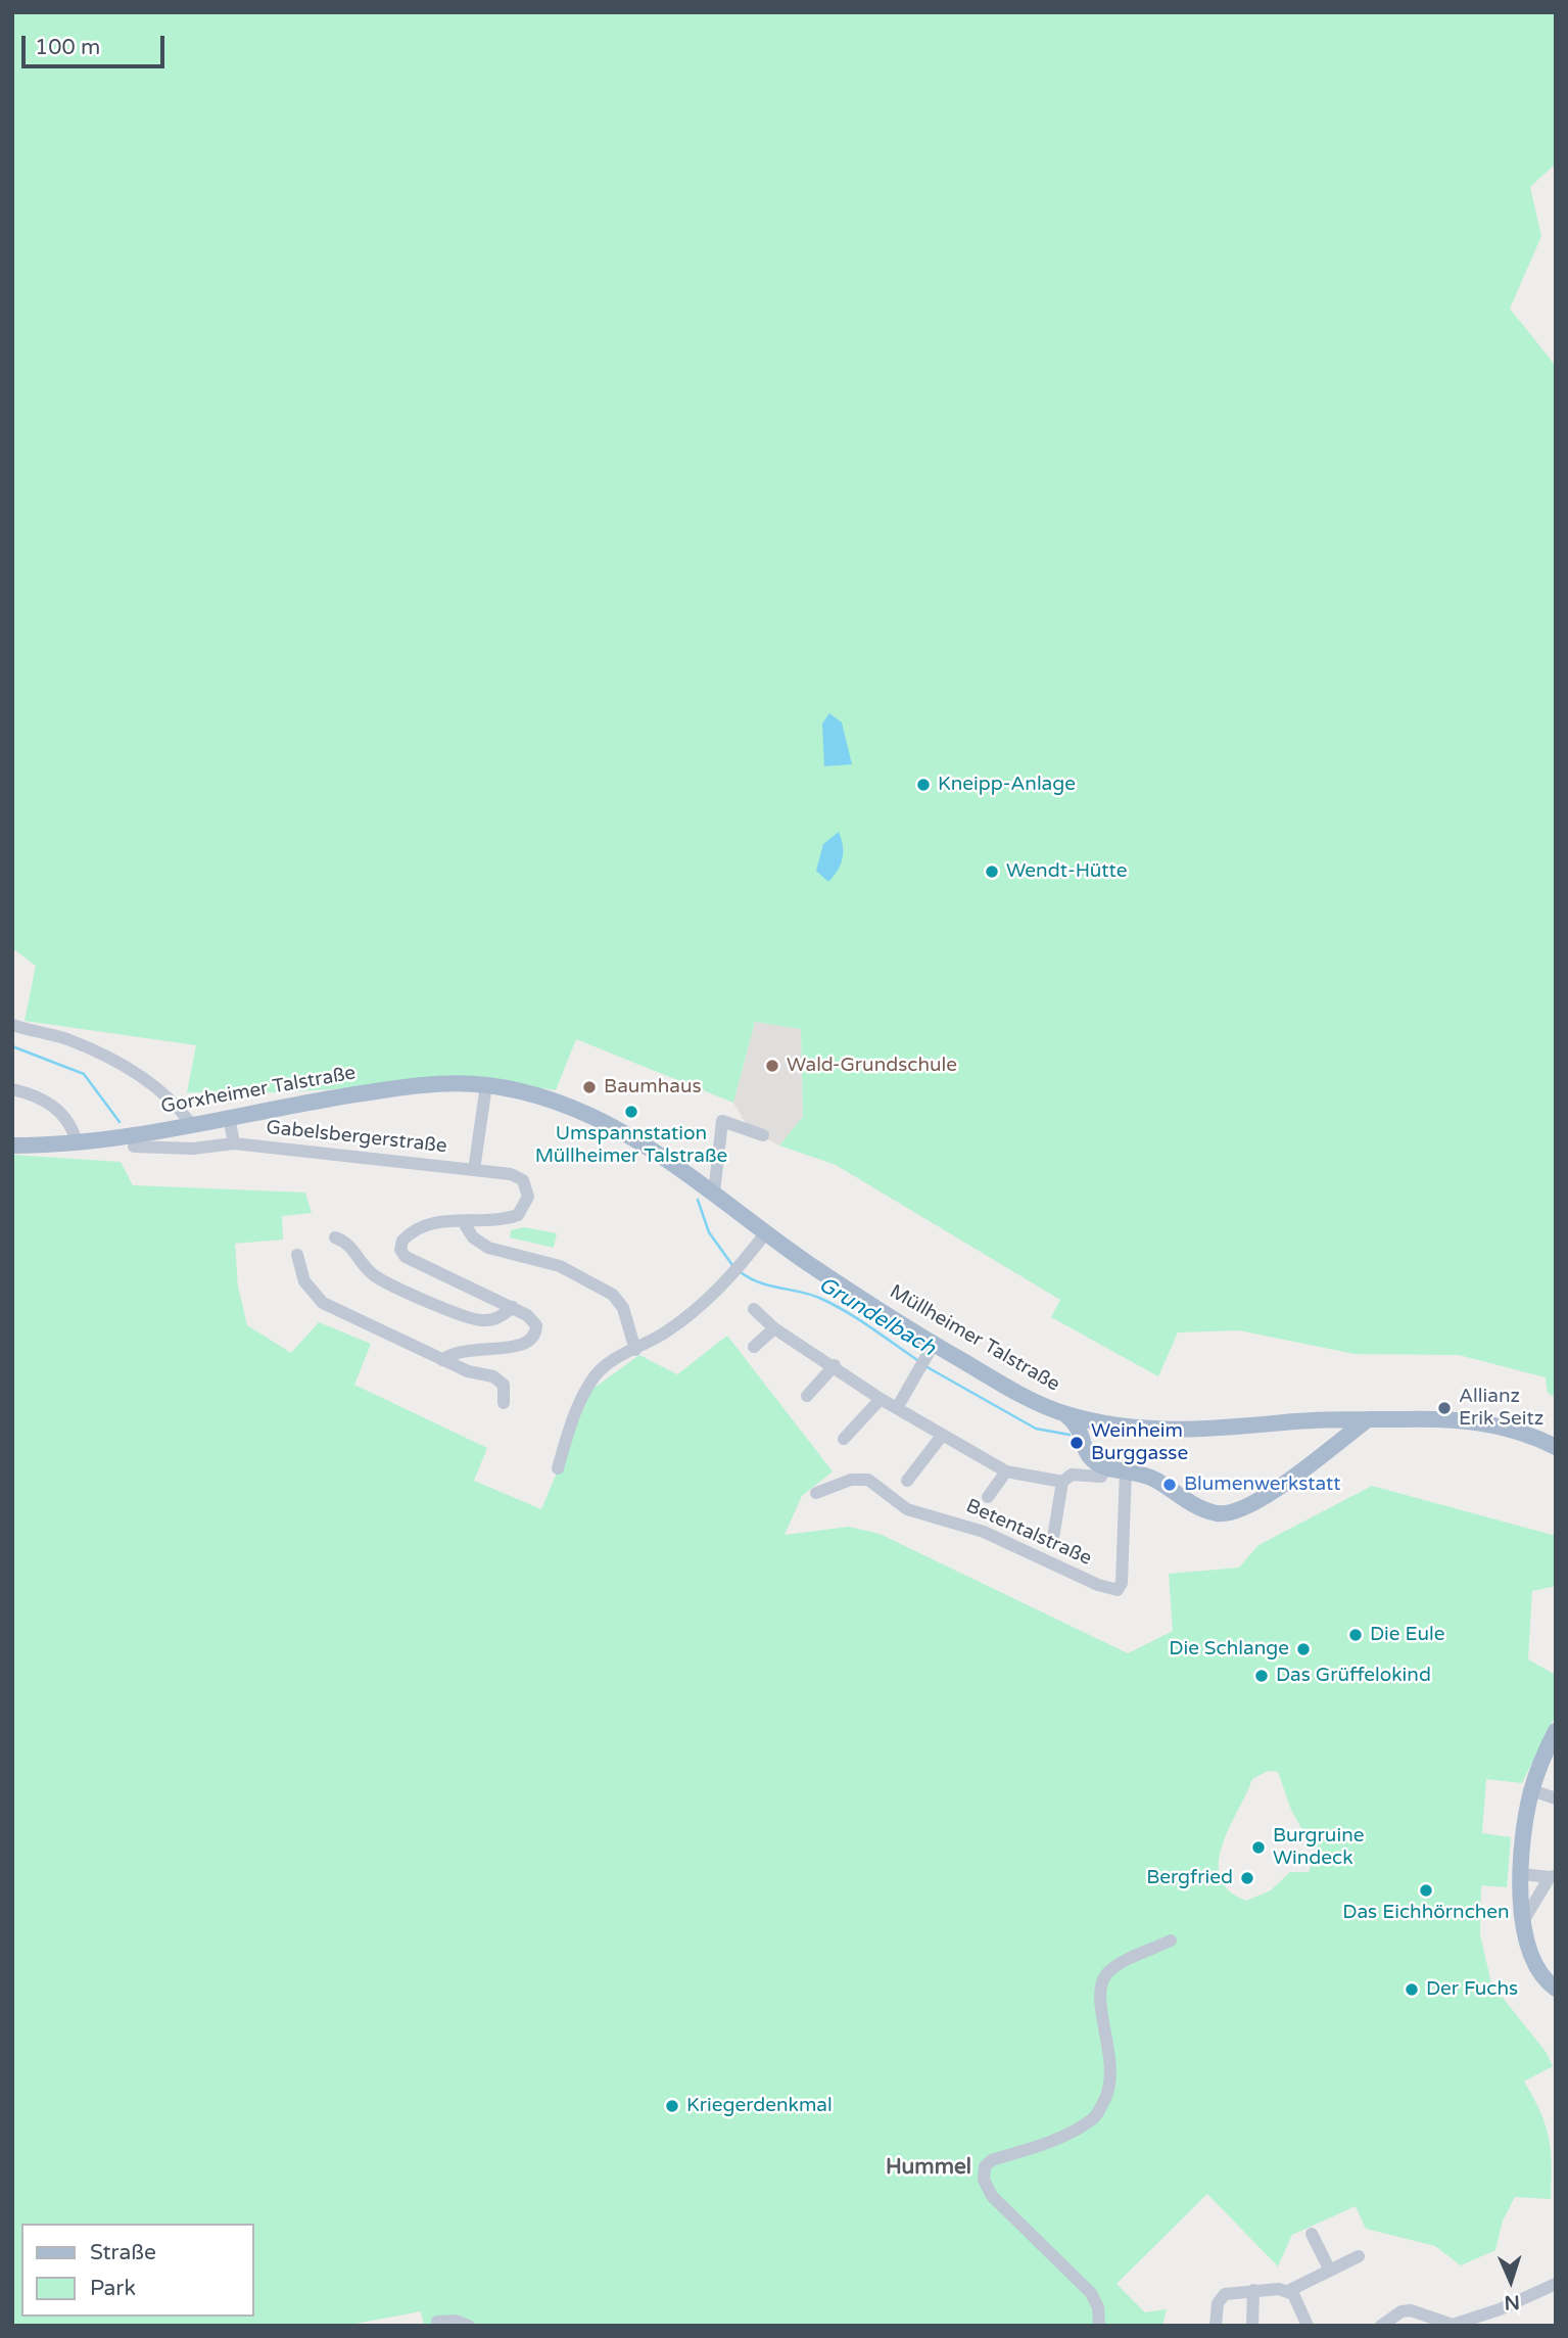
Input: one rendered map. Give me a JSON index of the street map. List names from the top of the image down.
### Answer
{
  "streets": {
    "main road": ["Gorxheimer Talstraße", "Müllheimer Talstraße"],
    "street": ["Gabelsbergerstraße", "Betentalstraße"]
  },
  "crossings": [
    ["Gorxheimer Talstraße", "Gabelsbergerstraße"],
    ["Gorxheimer Talstraße", "Müllheimer Talstraße"]
  ],
  "districts": ["Hummel"],
  "water": ["Grundelbach"],
  "places": [
    "Kneipp-Anlage",
    "Wendt-Hütte",
    "Wald-Grundschule",
    "Baumhaus",
    "Umspannstation Müllheimer Talstraße",
    "Allianz Erik Seitz",
    "Weinheim Burggasse",
    "Blumenwerkstatt",
    "Die Eule",
    "Die Schlange",
    "Das Grüffelokind",
    "Burgruine Windeck",
    "Bergfried",
    "Das Eichhörnchen",
    "Der Fuchs",
    "Kriegerdenkmal"
  ],
  "legend": ["Straße", "Park"],
  "scale_bar": "100 m",
  "north": "bottom"
}
